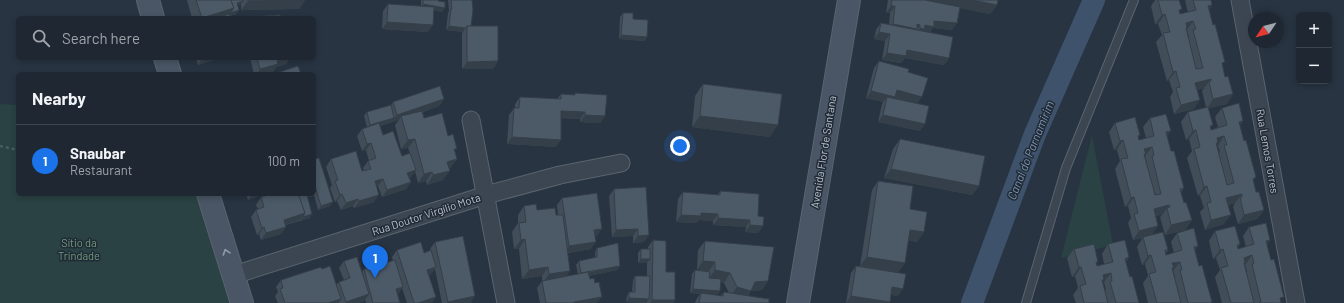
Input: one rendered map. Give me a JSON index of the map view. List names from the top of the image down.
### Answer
{
  "streets": {
    "main road": ["Avenida Flor de Santana"],
    "street": ["Rua Lemos Torres", "Rua Doutor Virgílio Mota"]
  },
  "water": ["Canal do Parnamirim"],
  "parks": ["Sítio da Trindade"],
  "north": "bottom left",
  "page": {
    "map_buttons": ["+", "−"],
    "search": "Search here",
    "heading": "Nearby",
    "list": [
      {
        "mark": "1",
        "name": "Snaubar",
        "note": "Restaurant",
        "value": "100 m"
      }
    ],
    "pins": "1"
  }
}
